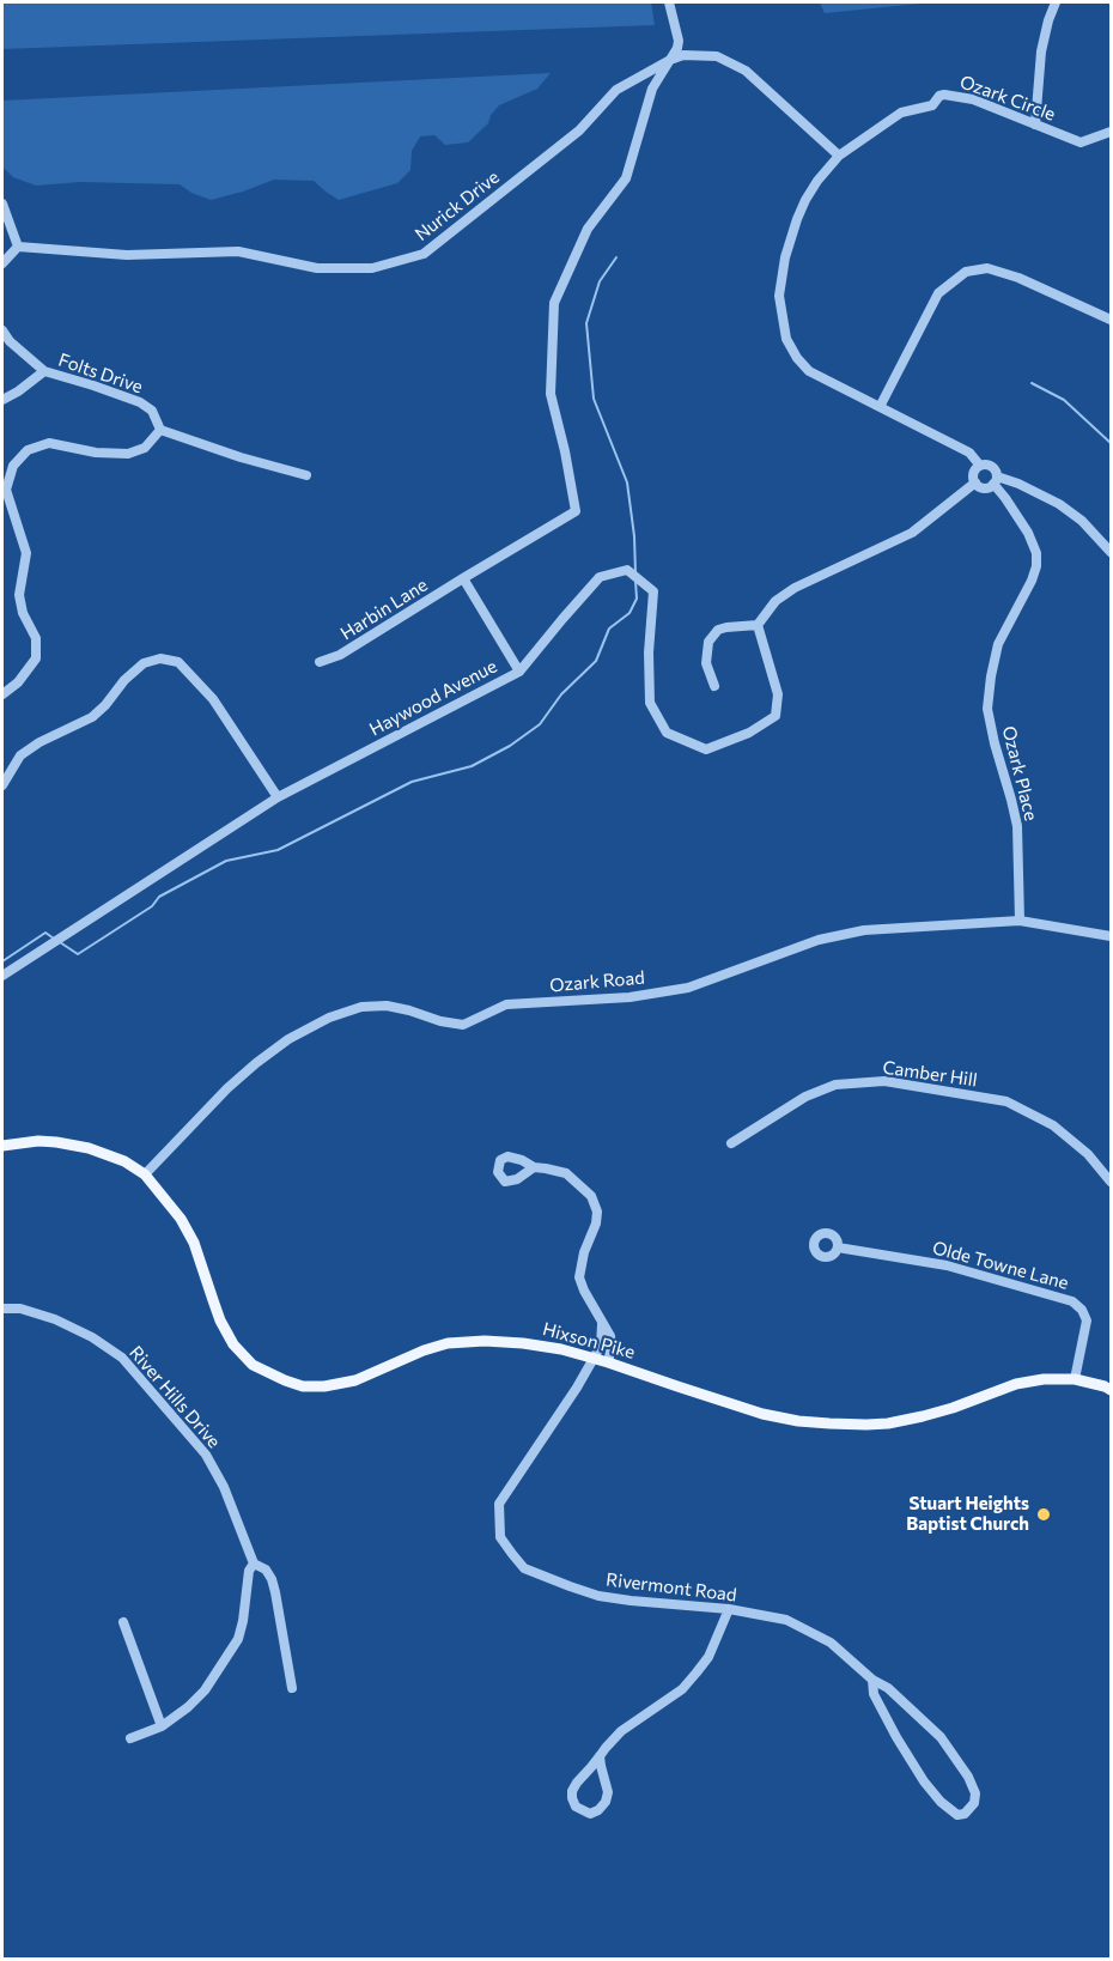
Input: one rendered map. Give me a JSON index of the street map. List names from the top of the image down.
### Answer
{
  "streets": {
    "main road": ["Hixson Pike"],
    "street": [
      "Ozark Circle",
      "Nurick Drive",
      "Folts Drive",
      "Harbin Lane",
      "Haywood Avenue",
      "Ozark Place",
      "Ozark Road",
      "Camber Hill",
      "Olde Towne Lane",
      "River Hills Drive",
      "Rivermont Road"
    ]
  },
  "crossings": [
    ["Ozark Circle", "Nurick Drive"],
    ["Ozark Circle", "Ozark Place"],
    ["Nurick Drive", "Harbin Lane"],
    ["Ozark Place", "Ozark Road"],
    ["Ozark Road", "Hixson Pike"],
    ["Olde Towne Lane", "Hixson Pike"],
    ["Hixson Pike", "Rivermont Road"]
  ],
  "places": ["Stuart Heights Baptist Church"]
}
